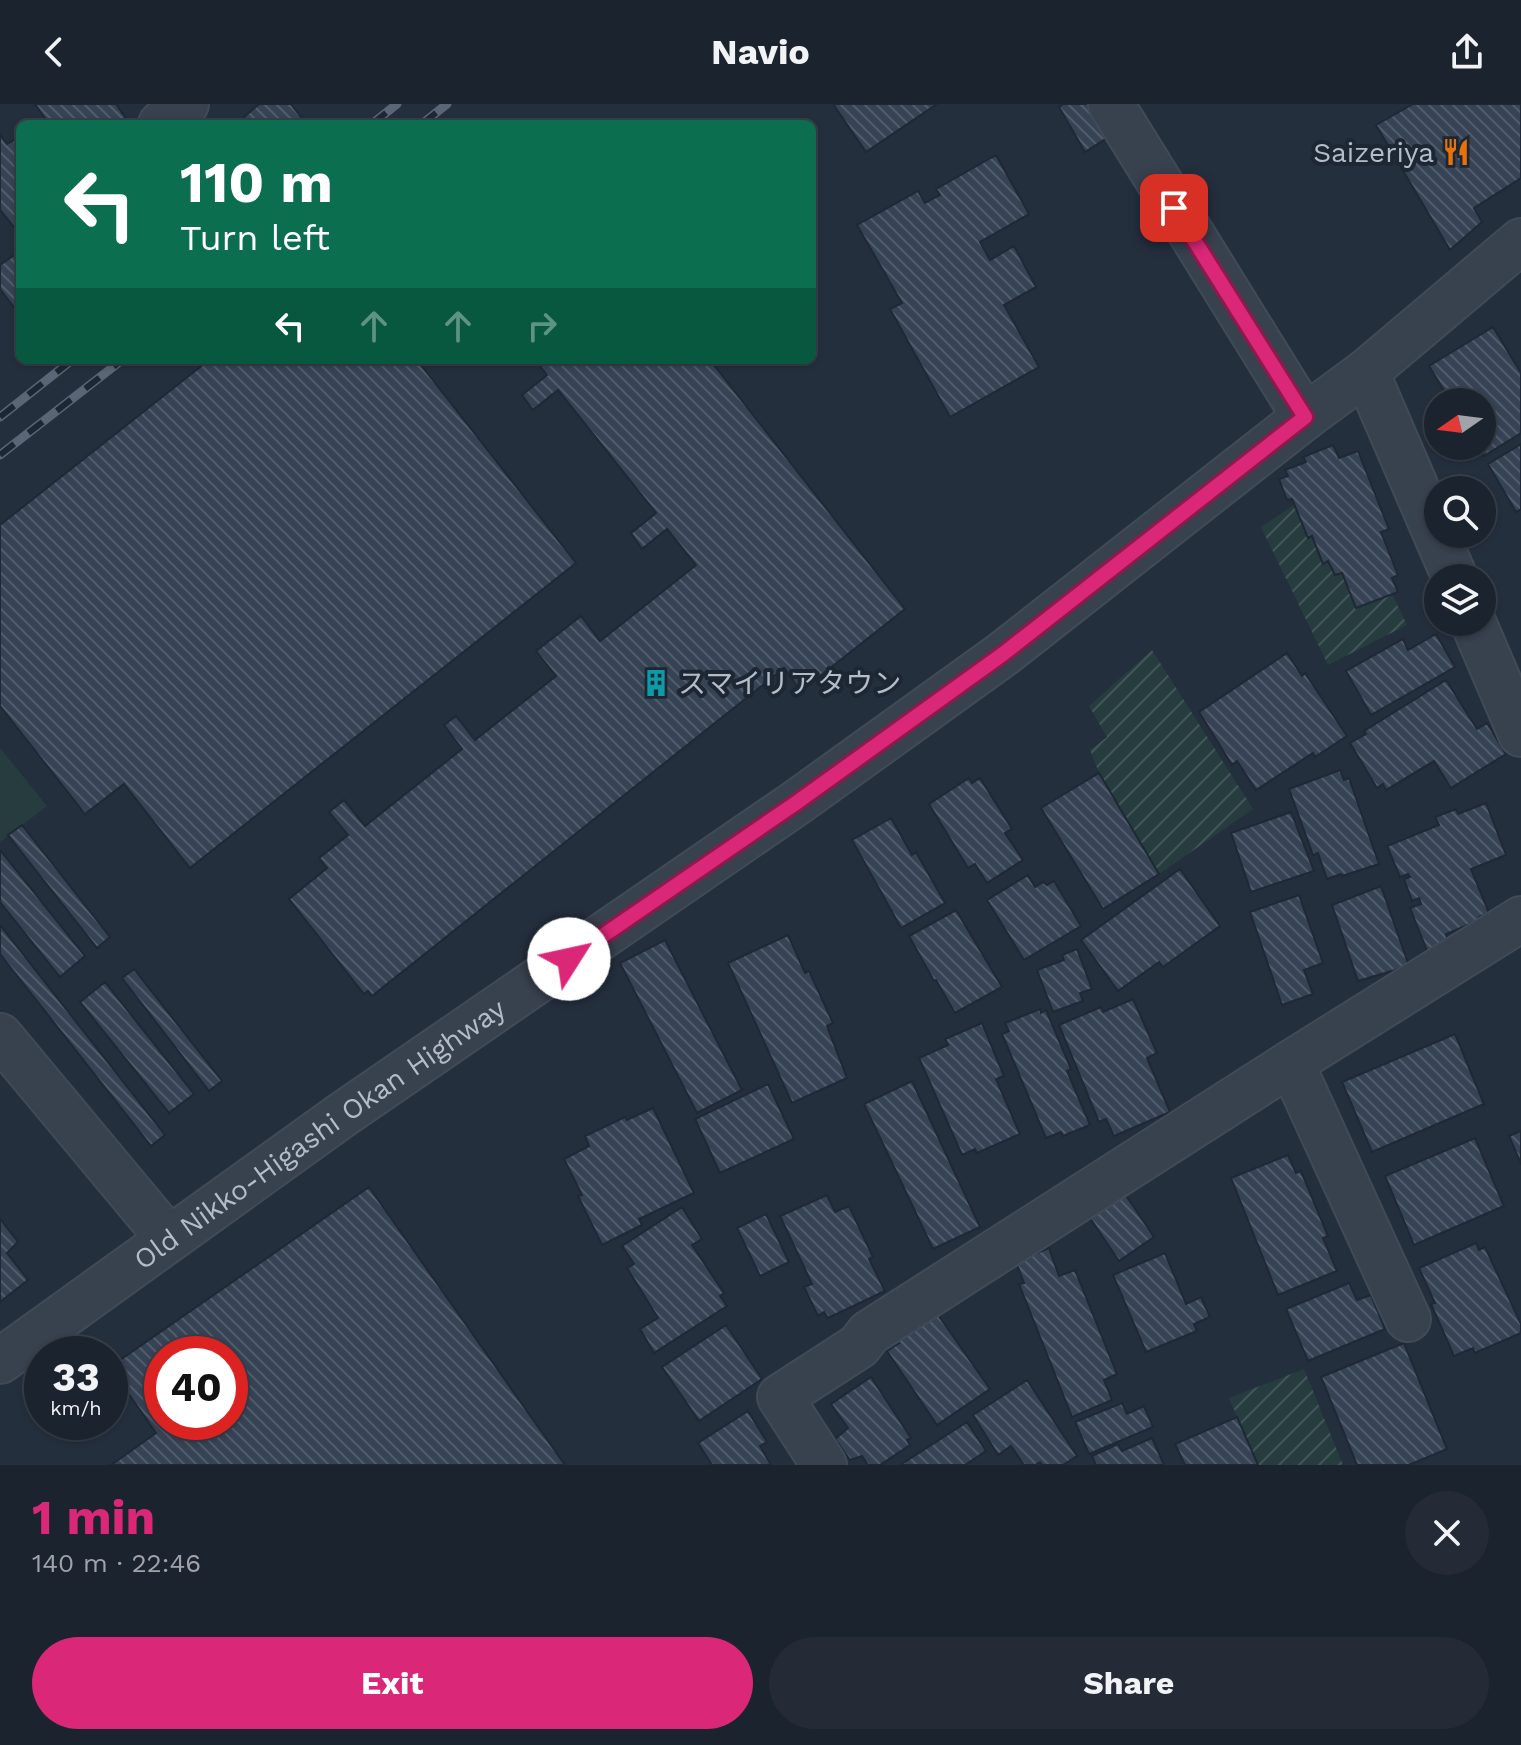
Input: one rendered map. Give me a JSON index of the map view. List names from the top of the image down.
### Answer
{
  "streets": {
    "street": ["Old Nikko-Higashi Okan Highway"]
  },
  "places": {
    "restaurant": ["Saizeriya"],
    "building": ["スマイリアタウン"]
  },
  "north": "left",
  "page": {
    "header": "Navio",
    "turn": ["110 m", "Turn left"],
    "speed": "33 km/h",
    "limit": "40",
    "heading": ["1 min", "140 m · 22:46"],
    "buttons": ["Exit", "Share"]
  }
}
